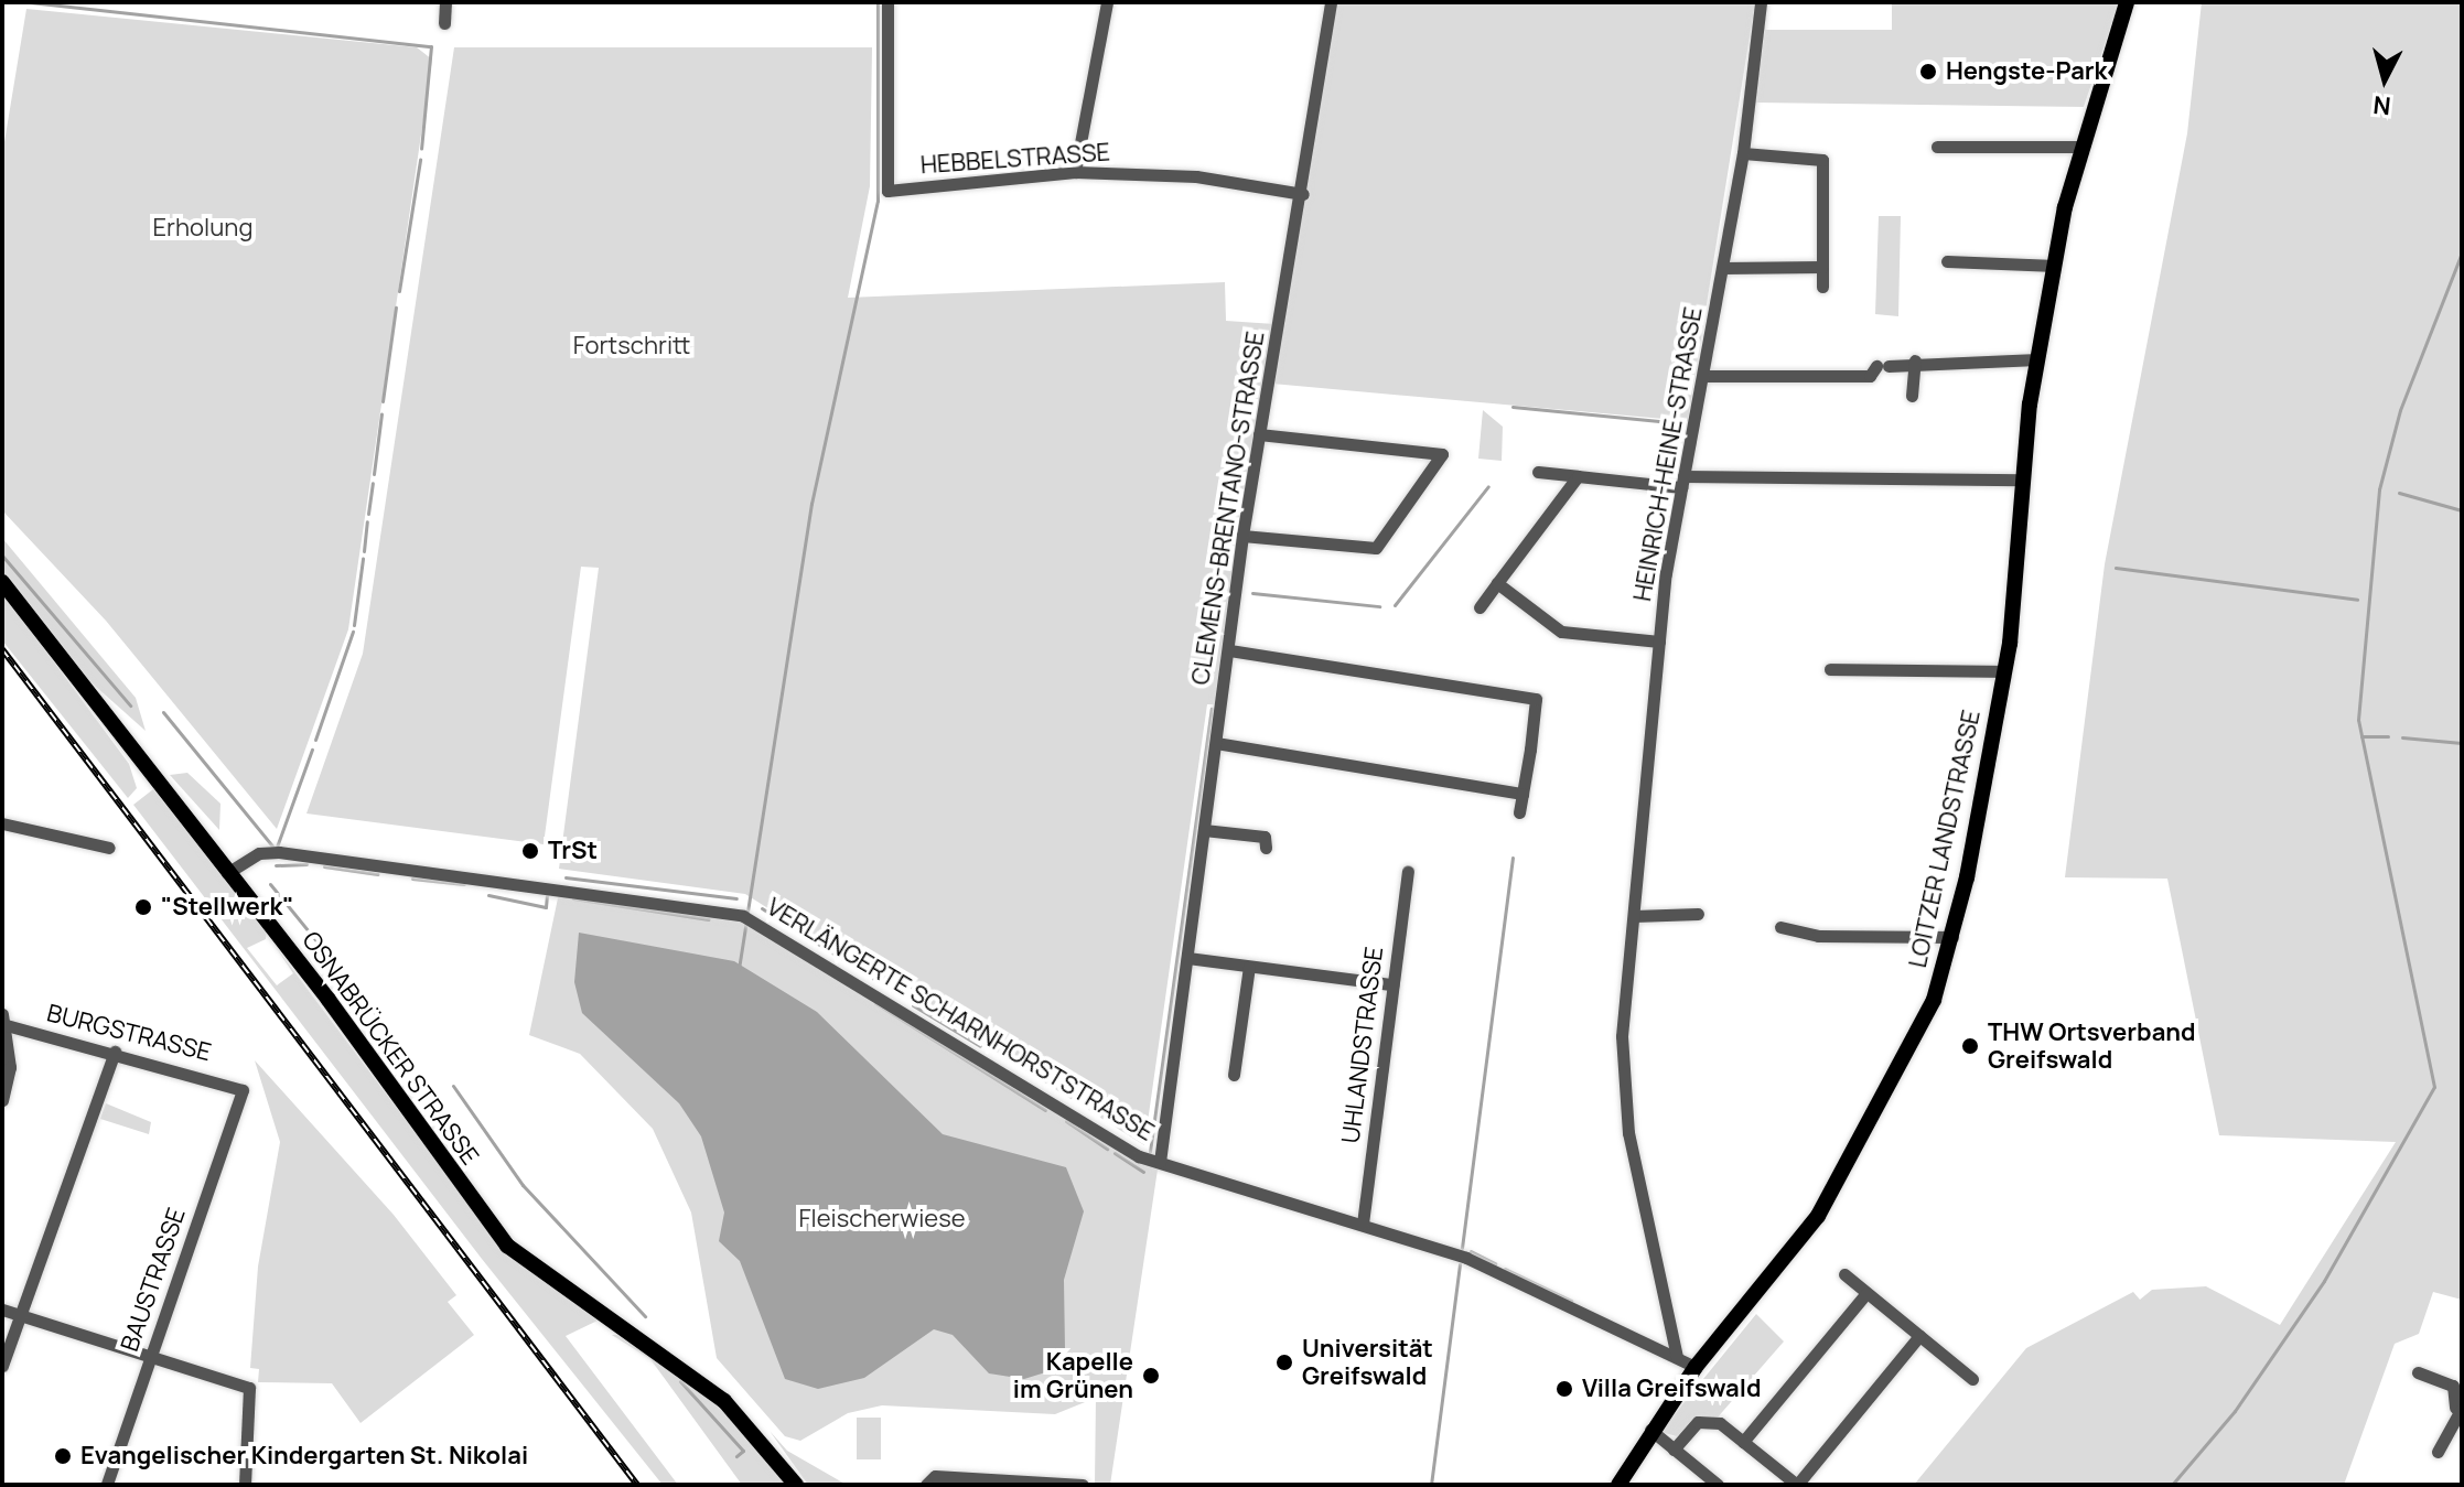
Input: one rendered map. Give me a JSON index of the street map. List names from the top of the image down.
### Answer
{
  "streets": {
    "main road": ["LOITZER LANDSTRASSE", "OSNABRÜCKER STRASSE"],
    "street": [
      "HEBBELSTRASSE",
      "HEINRICH-HEINE-STRASSE",
      "CLEMENS-BRENTANO-STRASSE",
      "VERLÄNGERTE SCHARNHORSTSTRASSE",
      "BURGSTRASSE",
      "UHLANDSTRASSE",
      "BAUSTRASSE"
    ]
  },
  "crossings": [
    ["HEBBELSTRASSE", "CLEMENS-BRENTANO-STRASSE"],
    ["HEINRICH-HEINE-STRASSE", "VERLÄNGERTE SCHARNHORSTSTRASSE"],
    ["CLEMENS-BRENTANO-STRASSE", "VERLÄNGERTE SCHARNHORSTSTRASSE"],
    ["LOITZER LANDSTRASSE", "VERLÄNGERTE SCHARNHORSTSTRASSE"],
    ["VERLÄNGERTE SCHARNHORSTSTRASSE", "UHLANDSTRASSE"],
    ["VERLÄNGERTE SCHARNHORSTSTRASSE", "OSNABRÜCKER STRASSE"],
    ["BURGSTRASSE", "BAUSTRASSE"]
  ],
  "parks": ["Erholung", "Fortschritt", "Fleischerwiese"],
  "places": [
    "Hengste-Park",
    "TrSt",
    "\"Stellwerk\"",
    "THW Ortsverband Greifswald",
    "Universität Greifswald",
    "Kapelle im Grünen",
    "Villa Greifswald",
    "Evangelischer Kindergarten St. Nikolai"
  ],
  "north": "bottom"
}
